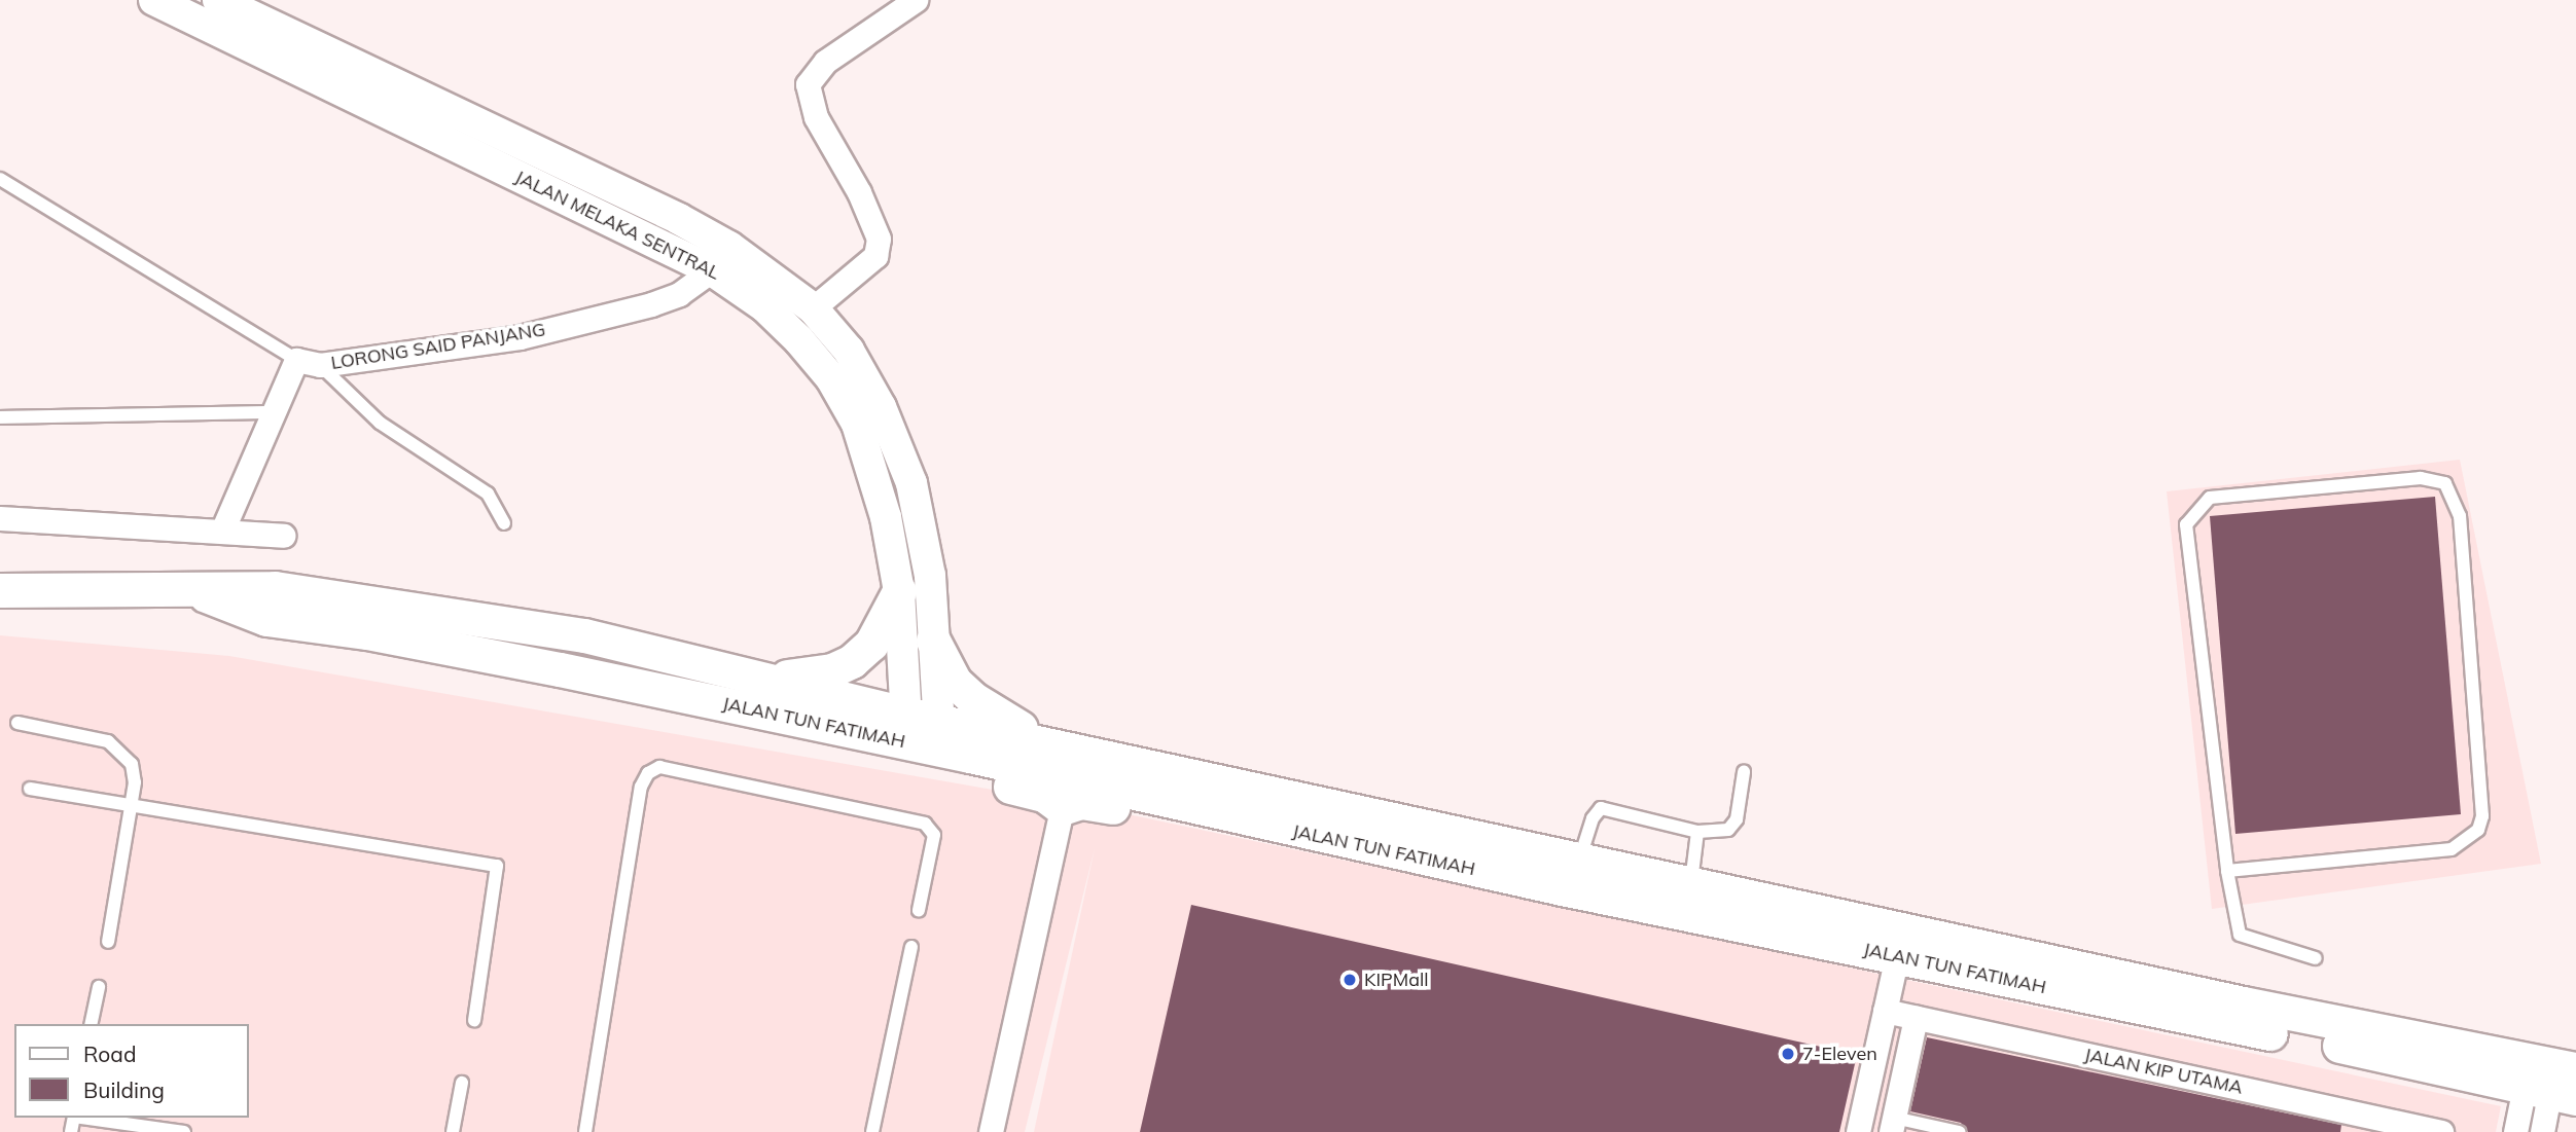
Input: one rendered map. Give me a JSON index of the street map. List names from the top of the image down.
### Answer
{
  "streets": {
    "main road": ["JALAN TUN FATIMAH"],
    "street": ["JALAN MELAKA SENTRAL", "LORONG SAID PANJANG", "JALAN KIP UTAMA"]
  },
  "crossings": [
    ["JALAN MELAKA SENTRAL", "LORONG SAID PANJANG"],
    ["JALAN MELAKA SENTRAL", "JALAN TUN FATIMAH"]
  ],
  "places": ["KIPMall", "7-Eleven"],
  "legend": ["Road", "Building"]
}
